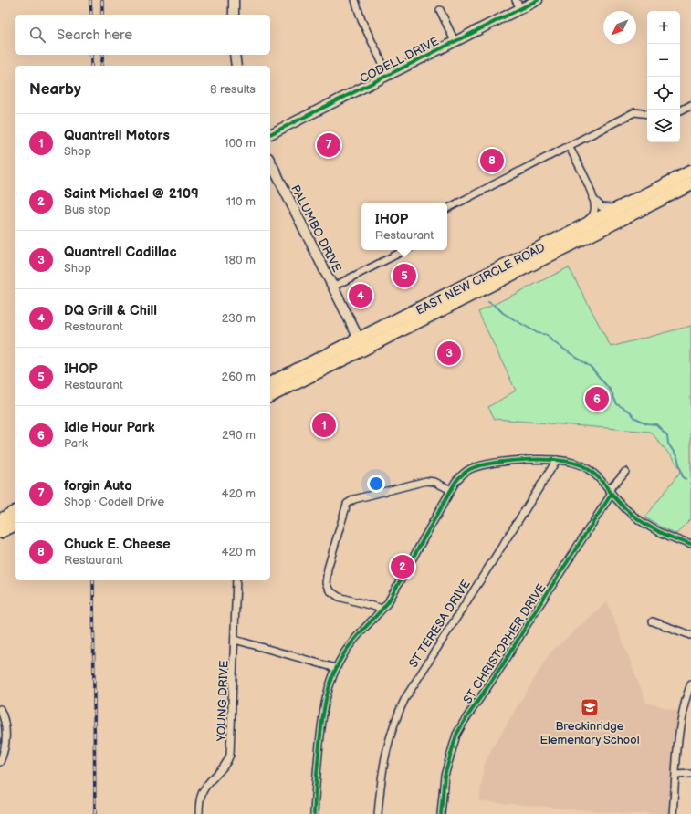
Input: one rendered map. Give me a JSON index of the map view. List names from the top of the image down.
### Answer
{
  "streets": {
    "highway": ["EAST NEW CIRCLE ROAD"],
    "street": [
      "CODELL DRIVE",
      "PALUMBO DRIVE",
      "ST TERESA DRIVE",
      "ST CHRISTOPHER DRIVE",
      "YOUNG DRIVE"
    ]
  },
  "crossings": [
    ["PALUMBO DRIVE", "EAST NEW CIRCLE ROAD"]
  ],
  "places": {
    "school or university": ["Breckinridge Elementary School"]
  },
  "north": "bottom left",
  "page": {
    "map_buttons": ["+", "−"],
    "search": "Search here",
    "heading": ["Nearby", "8 results"],
    "list": [
      {
        "mark": "1",
        "name": "Quantrell Motors",
        "note": "Shop",
        "value": "100 m"
      },
      {
        "mark": "2",
        "name": "Saint Michael @ 2109",
        "note": "Bus stop",
        "value": "110 m"
      },
      {
        "mark": "3",
        "name": "Quantrell Cadillac",
        "note": "Shop",
        "value": "180 m"
      },
      {
        "mark": "4",
        "name": "DQ Grill & Chill",
        "note": "Restaurant",
        "value": "230 m"
      },
      {
        "mark": "5",
        "name": "IHOP",
        "note": "Restaurant",
        "value": "260 m"
      },
      {
        "mark": "6",
        "name": "Idle Hour Park",
        "note": "Park",
        "value": "290 m"
      },
      {
        "mark": "7",
        "name": "forgin Auto",
        "note": "Shop · Codell Drive",
        "value": "420 m"
      },
      {
        "mark": "8",
        "name": "Chuck E. Cheese",
        "note": "Restaurant",
        "value": "420 m"
      }
    ],
    "pins": [
      "7",
      "8",
      "5",
      "4",
      "3",
      "6",
      "1",
      "2"
    ],
    "popup": ["IHOP", "Restaurant"]
  }
}
